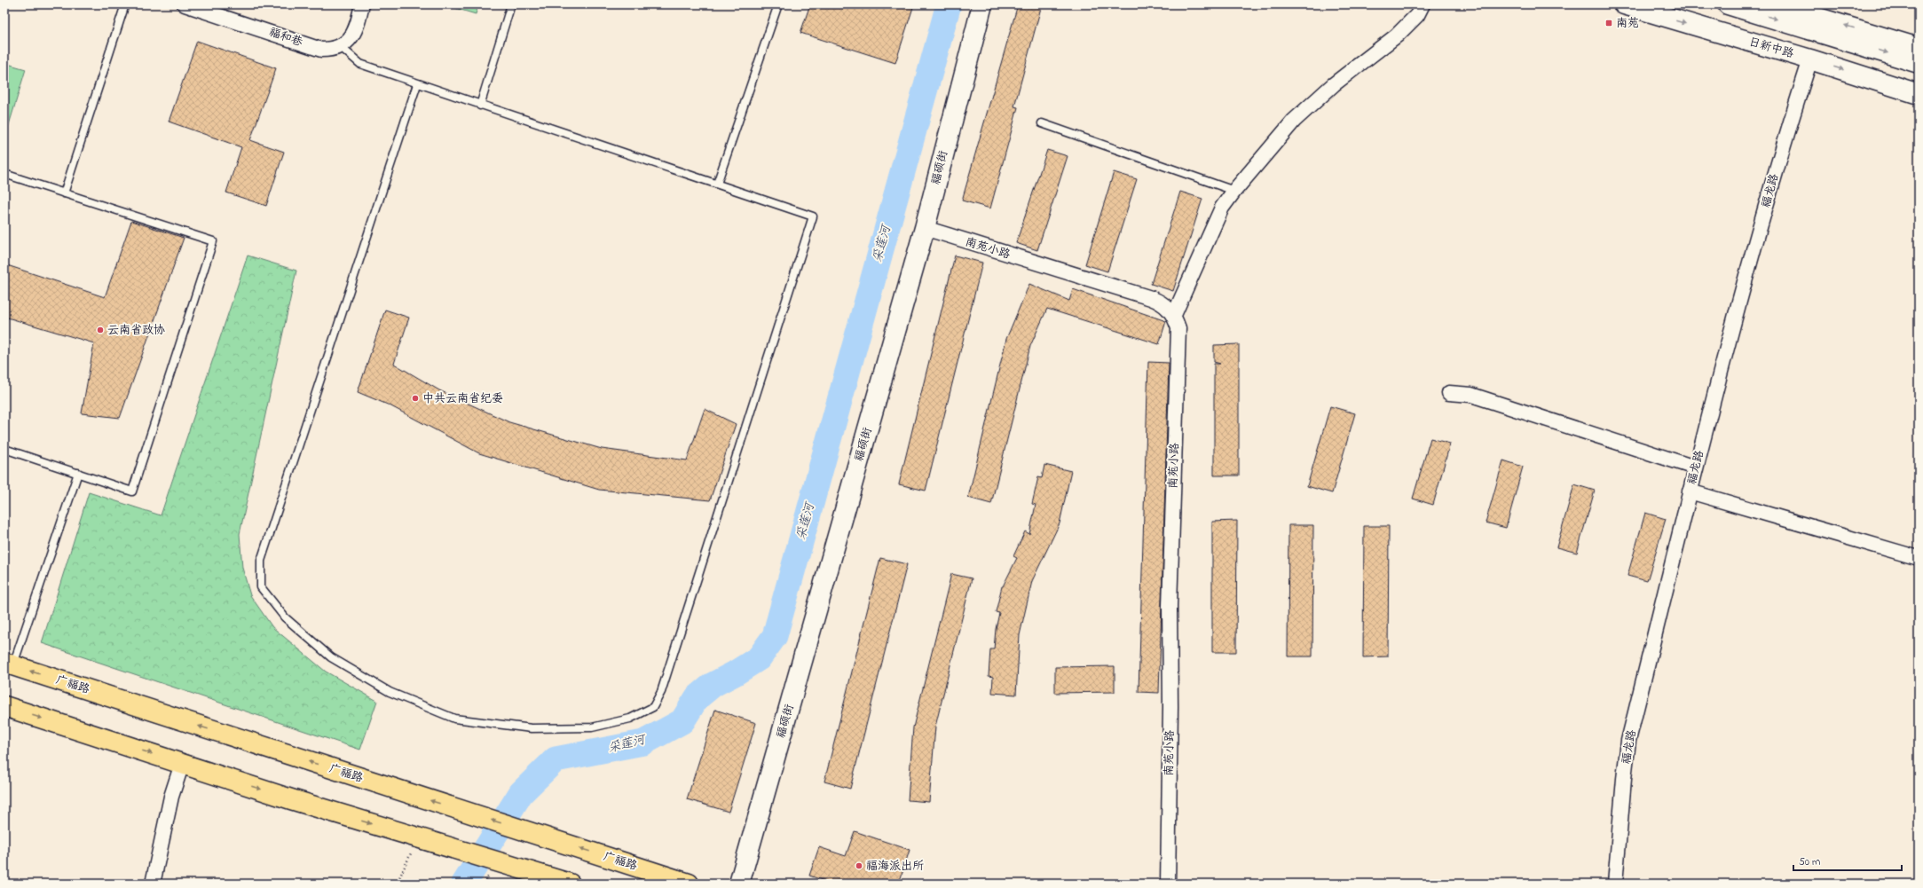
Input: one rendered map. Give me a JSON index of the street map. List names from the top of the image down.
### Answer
{
  "streets": {
    "main road": ["广福路"],
    "street": [
      "福和巷",
      "日新中路",
      "福硕街",
      "福龙路",
      "南苑小路"
    ]
  },
  "crossings": [
    ["日新中路", "福龙路"],
    ["福硕街", "南苑小路"]
  ],
  "water": ["采莲河"],
  "places": {
    "transit": ["南苑"],
    "other": ["云南省政协", "中共云南省纪委", "福海派出所"]
  },
  "scale_bar": "50 m"
}
